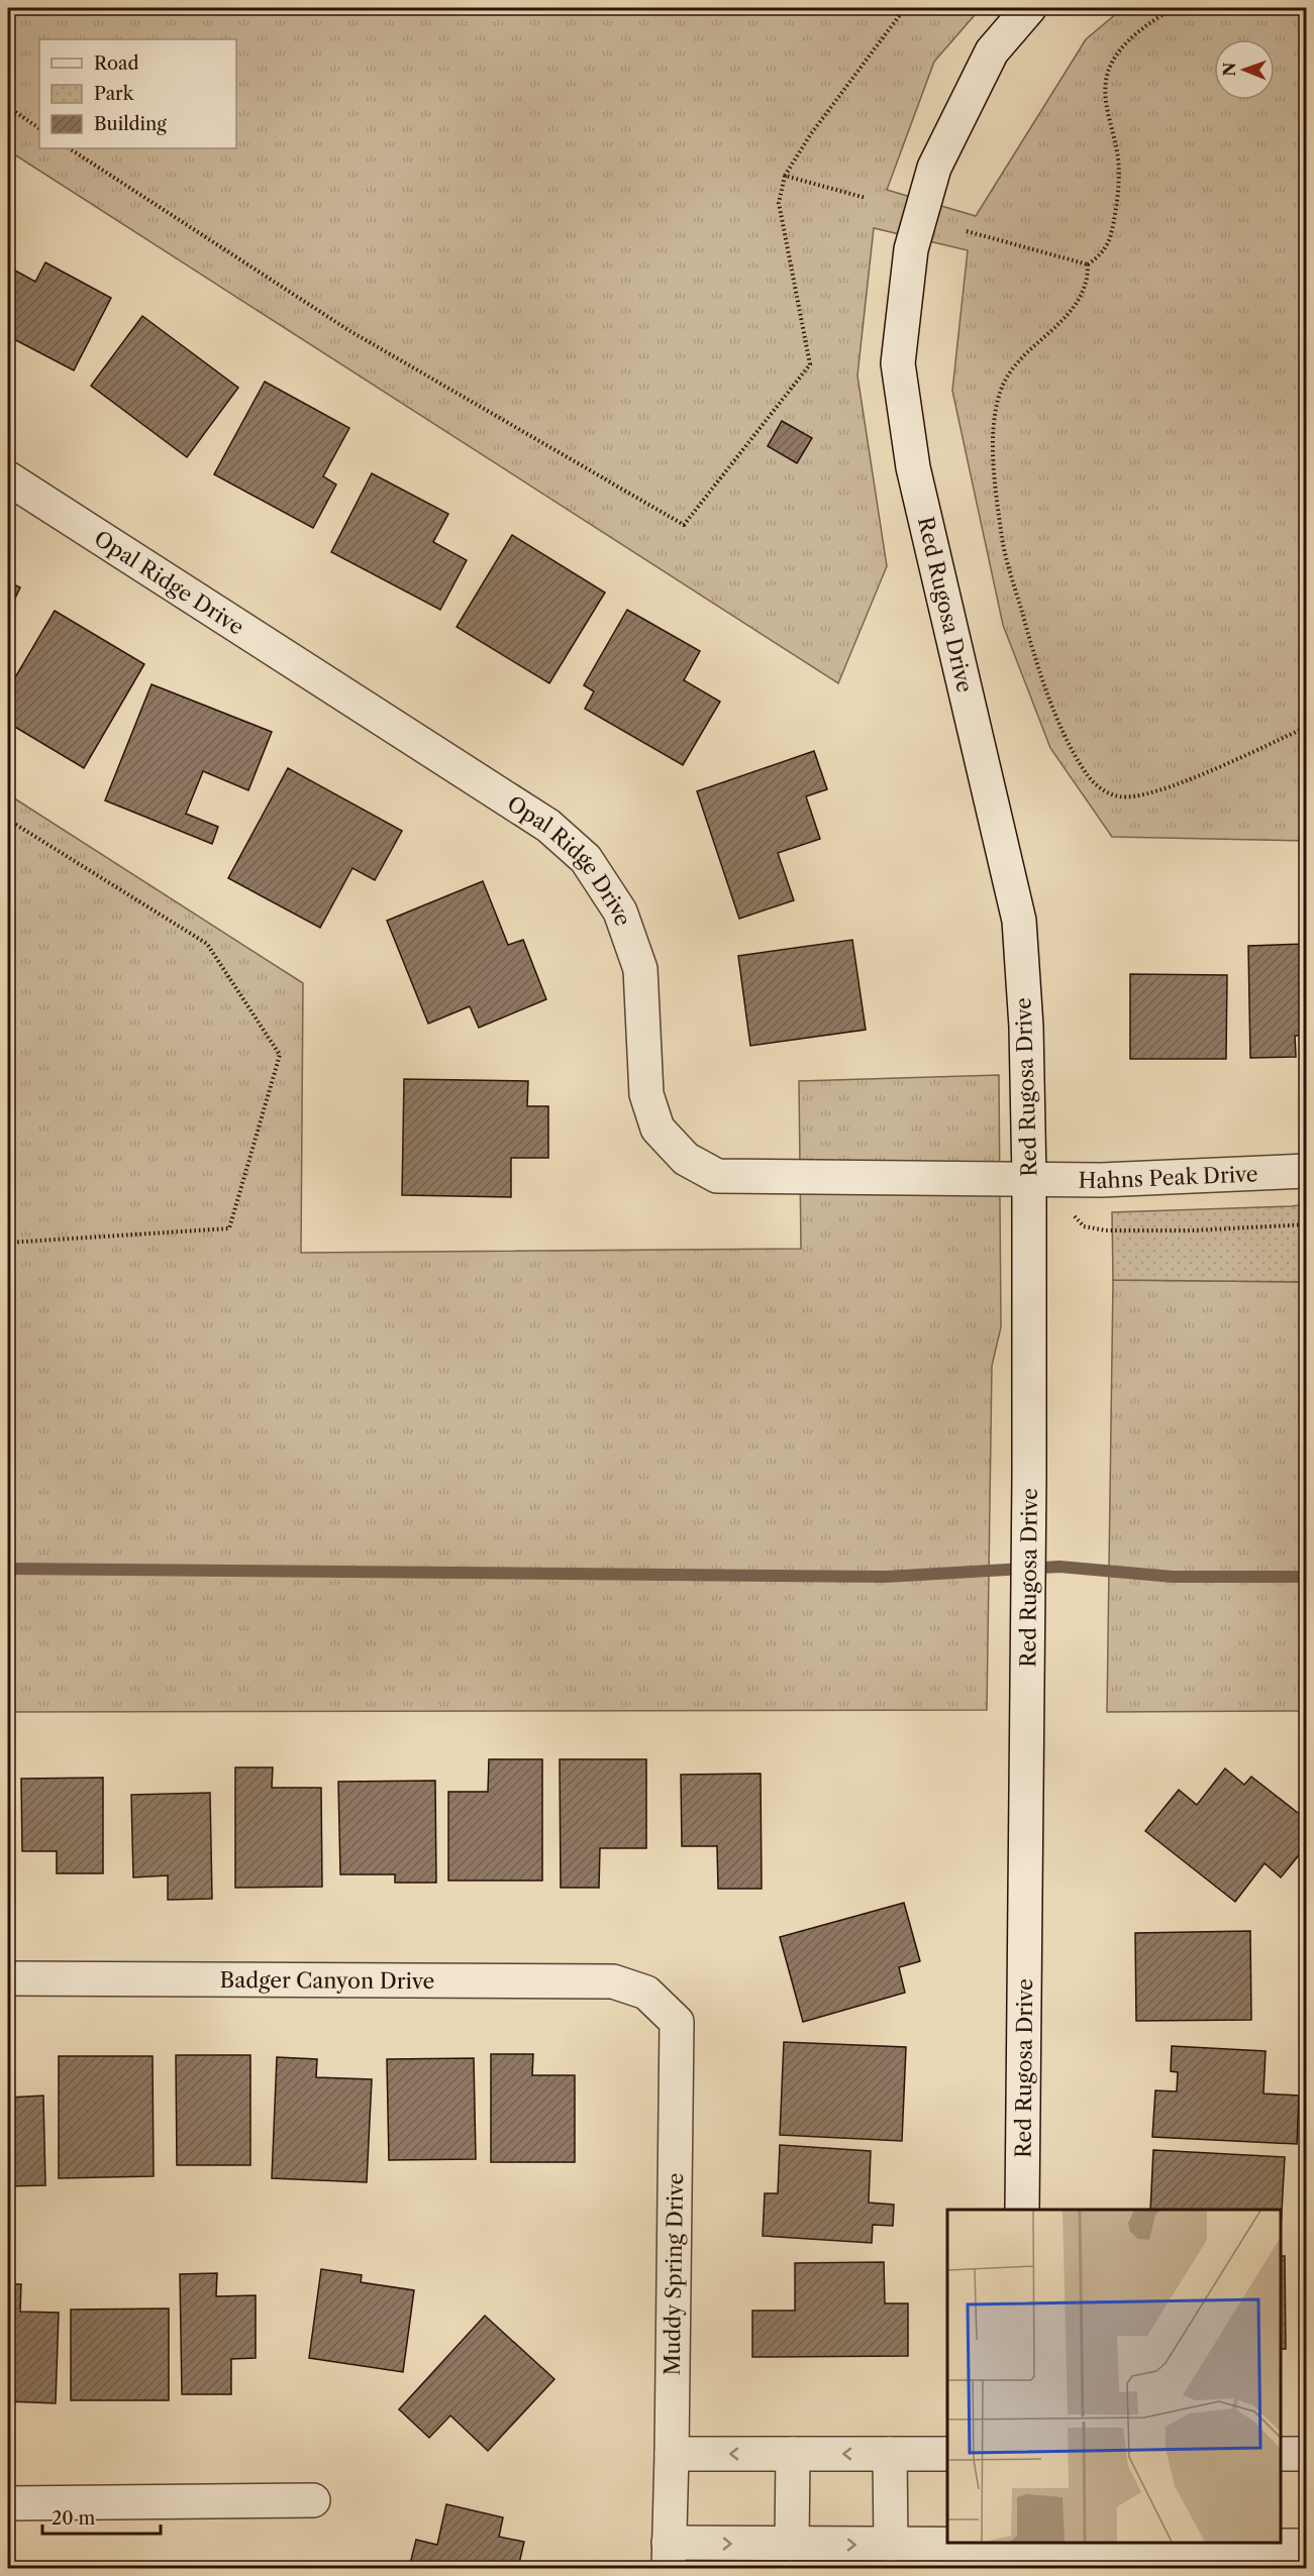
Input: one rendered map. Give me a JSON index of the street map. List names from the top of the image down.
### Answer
{
  "streets": {
    "street": [
      "Opal Ridge Drive",
      "Red Rugosa Drive",
      "Hahns Peak Drive",
      "Badger Canyon Drive",
      "Muddy Spring Drive"
    ]
  },
  "crossings": [
    ["Opal Ridge Drive", "Red Rugosa Drive"],
    ["Opal Ridge Drive", "Hahns Peak Drive"],
    ["Red Rugosa Drive", "Hahns Peak Drive"],
    ["Badger Canyon Drive", "Muddy Spring Drive"]
  ],
  "legend": ["Road", "Park", "Building"],
  "scale_bar": "20 m",
  "north": "left"
}
